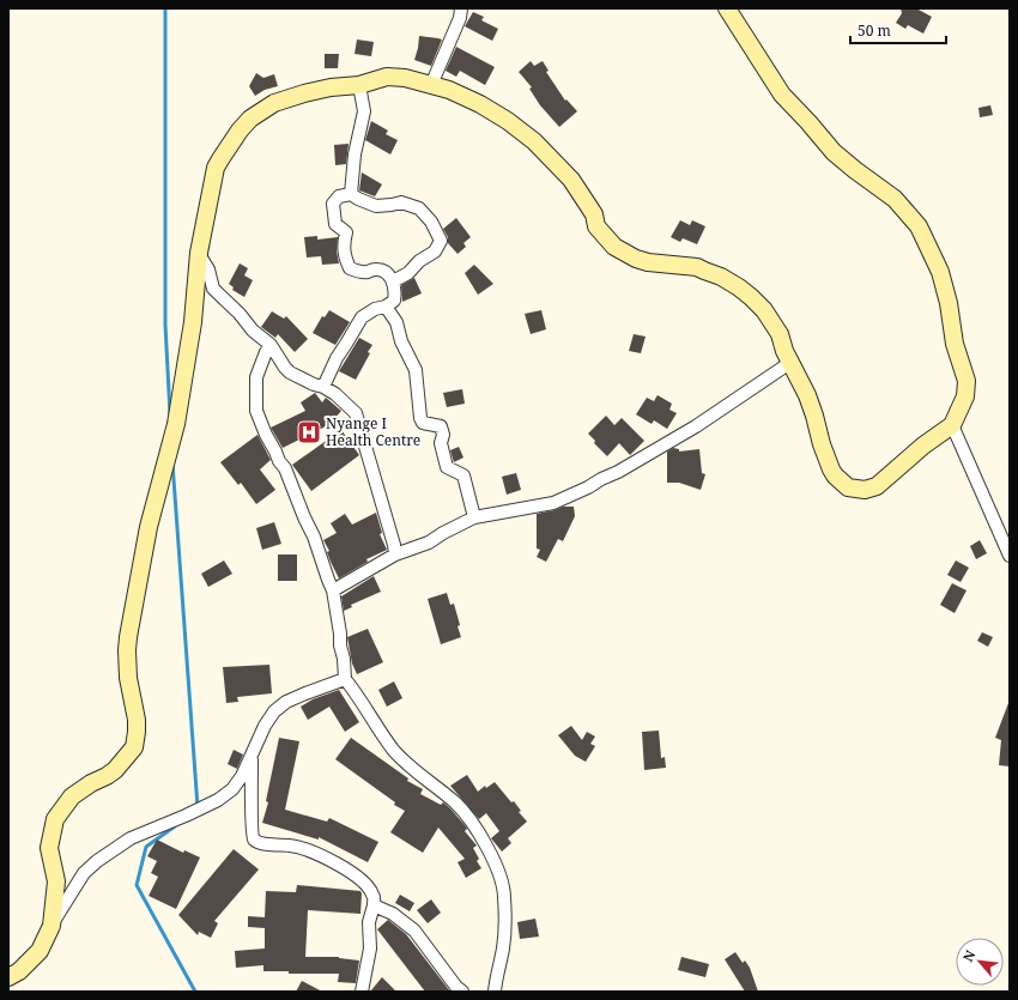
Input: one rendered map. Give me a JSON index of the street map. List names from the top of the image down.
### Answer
{
  "places": {
    "hospital": ["Nyange I Health Centre"]
  },
  "scale_bar": "50 m",
  "north": "top left"
}
